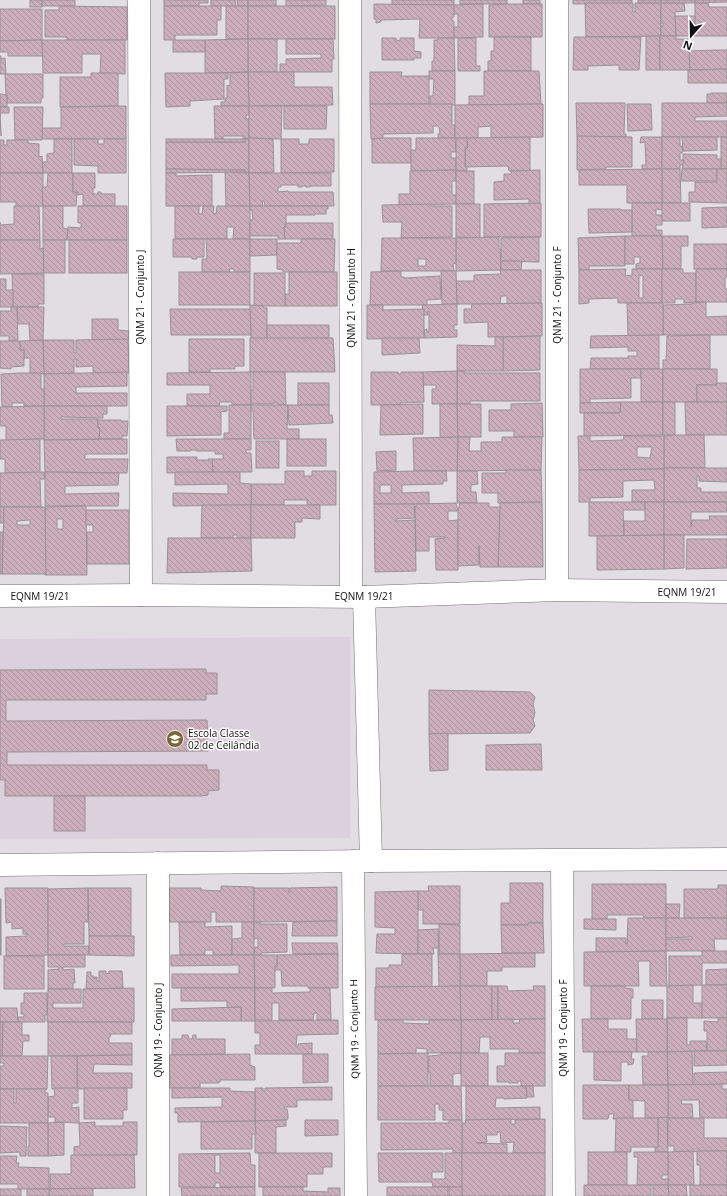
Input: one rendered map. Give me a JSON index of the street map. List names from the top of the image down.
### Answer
{
  "streets": {
    "street": [
      "QNM 21 - Conjunto F",
      "QNM 21 - Conjunto J",
      "QNM 21 - Conjunto H",
      "EQNM 19/21",
      "QNM 19 - Conjunto F",
      "QNM 19 - Conjunto H",
      "QNM 19 - Conjunto J"
    ]
  },
  "crossings": [
    ["QNM 21 - Conjunto F", "EQNM 19/21"],
    ["QNM 21 - Conjunto J", "EQNM 19/21"],
    ["QNM 21 - Conjunto H", "EQNM 19/21"],
    ["QNM 21 - Conjunto H", "QNM 19 - Conjunto H"]
  ],
  "places": {
    "school or university": ["Escola Classe 02 de Ceilândia"]
  },
  "north": "bottom"
}
